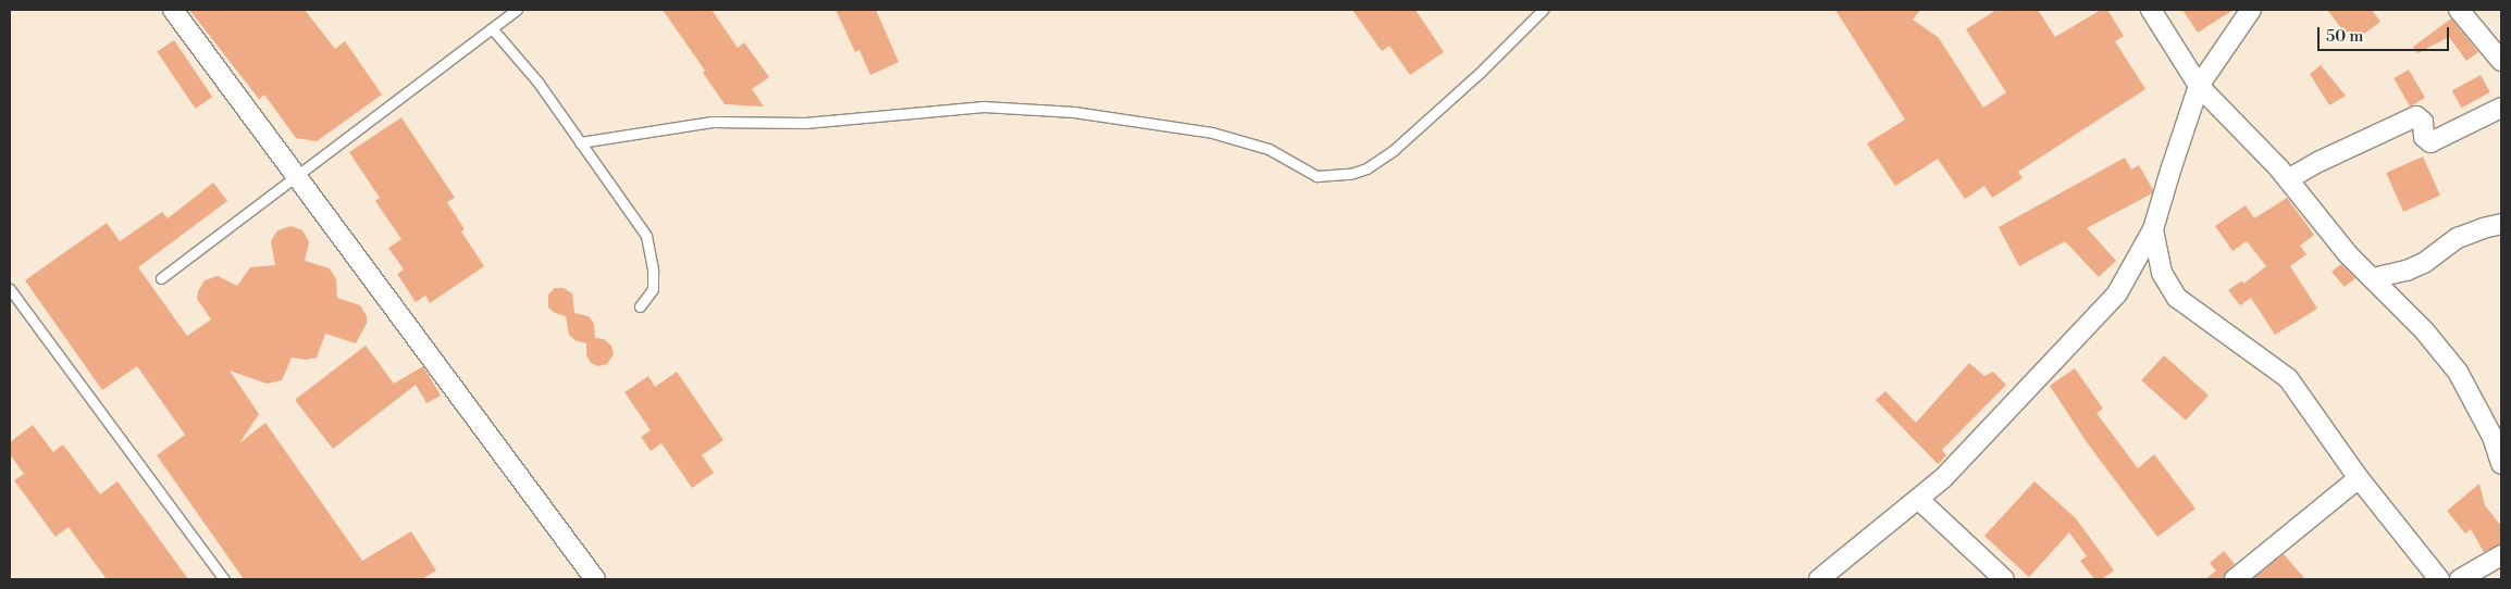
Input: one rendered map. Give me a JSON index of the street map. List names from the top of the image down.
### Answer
{
  "scale_bar": "50 m"
}
